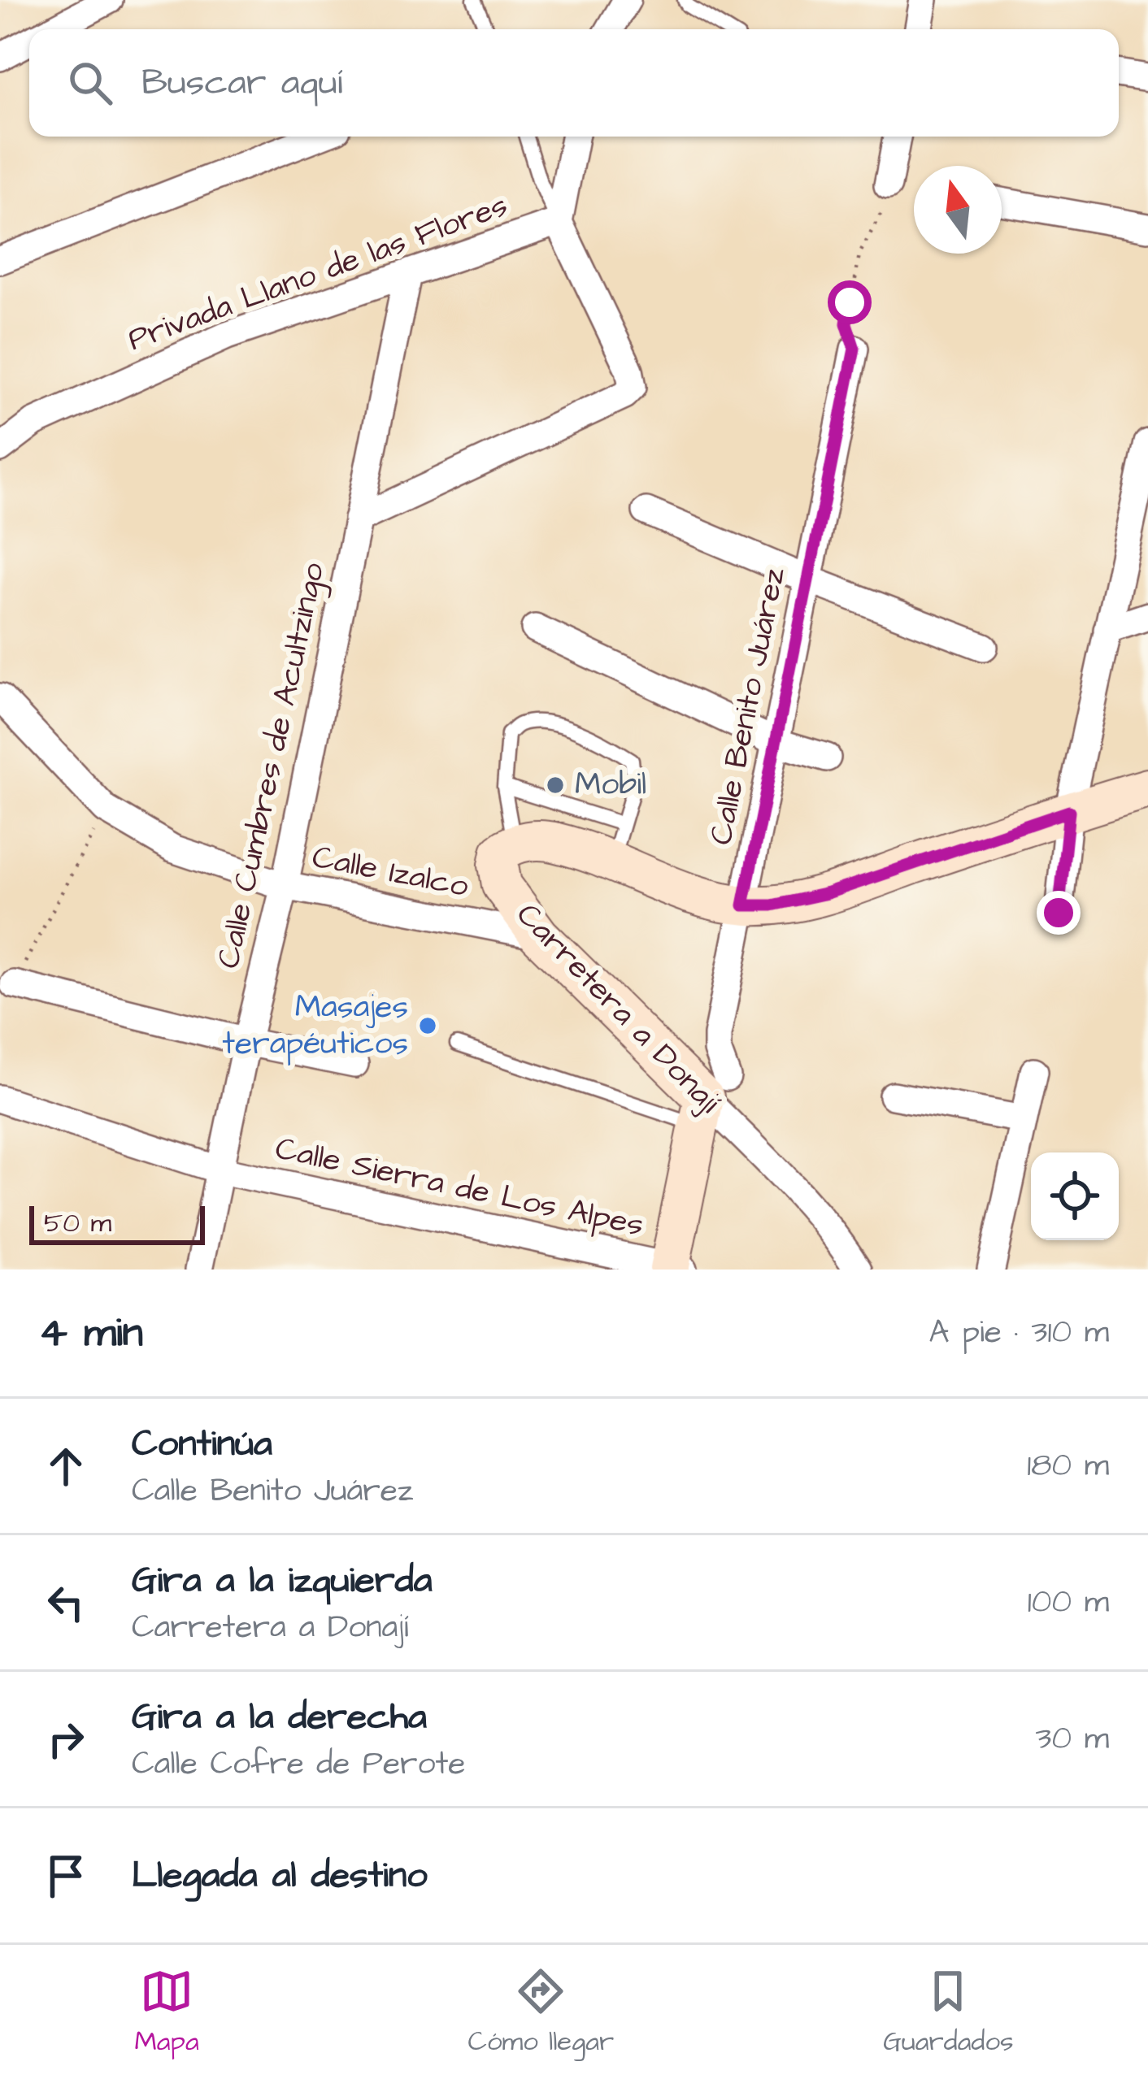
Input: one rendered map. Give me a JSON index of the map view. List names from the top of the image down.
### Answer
{
  "streets": {
    "main road": ["Carretera a Donají"],
    "street": [
      "Privada Llano de las Flores",
      "Calle Benito Juárez",
      "Calle Cumbres de Acultzingo",
      "Calle Izalco",
      "Calle Sierra de Los Alpes"
    ]
  },
  "crossings": [
    ["Privada Llano de las Flores", "Calle Cumbres de Acultzingo"],
    ["Calle Benito Juárez", "Carretera a Donají"],
    ["Calle Cumbres de Acultzingo", "Calle Izalco"],
    ["Calle Cumbres de Acultzingo", "Calle Sierra de Los Alpes"],
    ["Calle Izalco", "Carretera a Donají"]
  ],
  "places": ["Mobil", "Masajes terapéuticos"],
  "scale_bar": "50 m",
  "north": "top",
  "page": {
    "search": "Buscar aquí",
    "scale": "50 m",
    "heading": ["4 min", "A pie · 310 m"],
    "list": [
      ["Continúa", "Calle Benito Juárez", "180 m"],
      ["Gira a la izquierda", "Carretera a Donají", "100 m"],
      ["Gira a la derecha", "Calle Cofre de Perote", "30 m"],
      "Llegada al destino"
    ],
    "nav": ["Mapa", "Cómo llegar", "Guardados"]
  }
}
